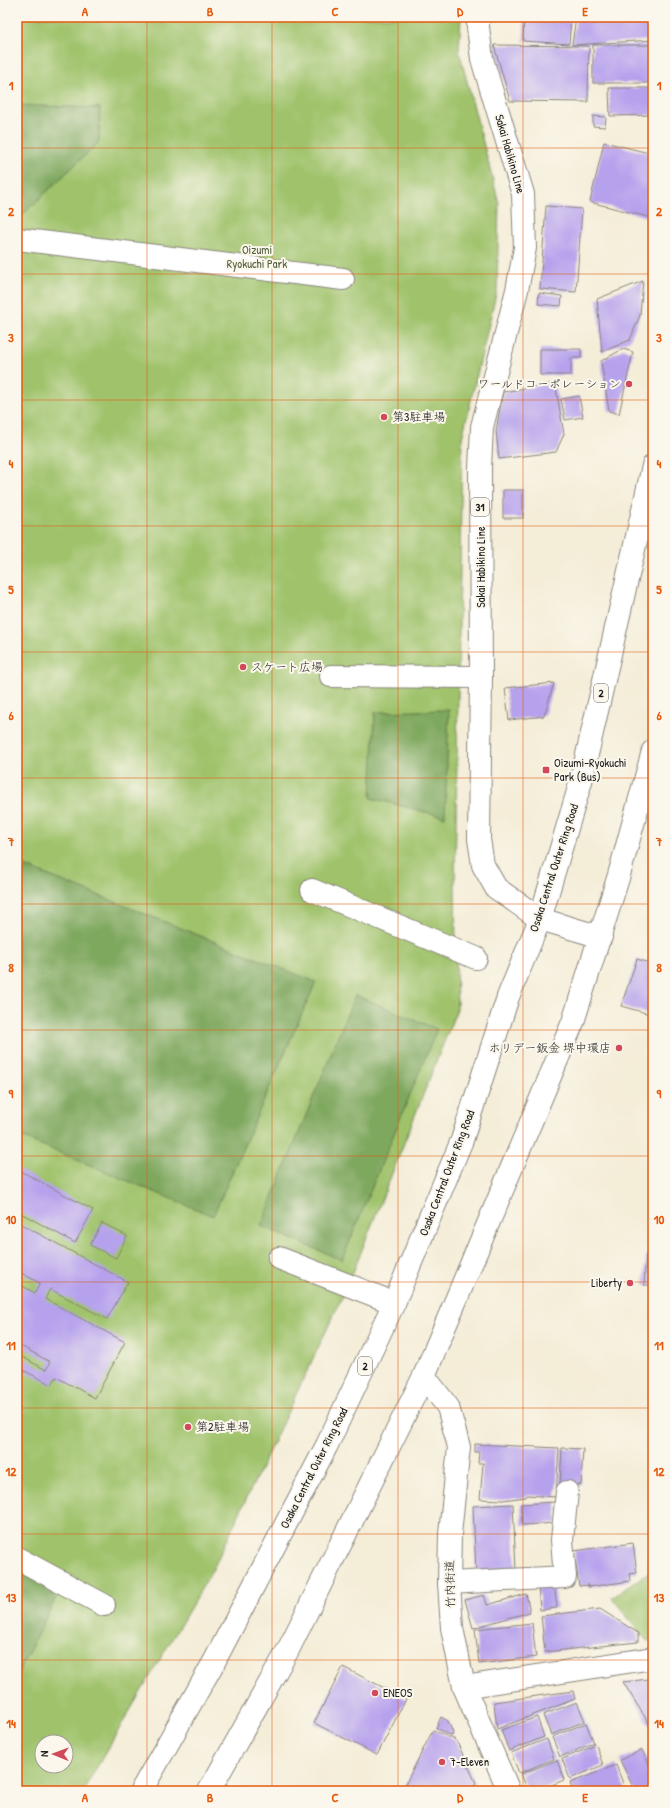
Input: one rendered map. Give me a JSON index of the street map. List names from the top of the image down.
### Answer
{
  "streets": {
    "main road": [
      "Sakai Habikino Line",
      "31",
      "2",
      "Osaka Central Outer Ring Road",
      "竹内街道"
    ]
  },
  "crossings": [
    ["Sakai Habikino Line", "Osaka Central Outer Ring Road"]
  ],
  "parks": ["Oizumi Ryokuchi Park"],
  "places": {
    "other": [
      "ワールドコーポレーション",
      "第3駐車場",
      "スケート広場",
      "ホリデー鈑金 堺中環店",
      "Liberty",
      "第2駐車場",
      "ENEOS",
      "7-Eleven"
    ],
    "transit": ["Oizumi-Ryokuchi Park (Bus)"]
  },
  "north": "left",
  "grid": {
    "columns": [
      "A",
      "B",
      "C",
      "D",
      "E"
    ],
    "rows": [
      "1",
      "2",
      "3",
      "4",
      "5",
      "6",
      "7",
      "8",
      "9",
      "10",
      "11",
      "12",
      "13",
      "14"
    ]
  }
}
